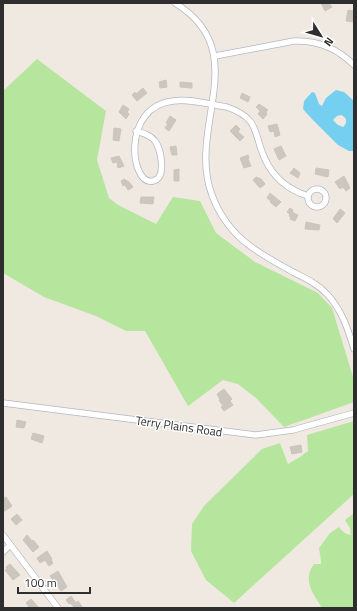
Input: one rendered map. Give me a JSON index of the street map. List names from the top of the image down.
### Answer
{
  "streets": {
    "street": ["Terry Plains Road"]
  },
  "scale_bar": "100 m",
  "north": "bottom right"
}
